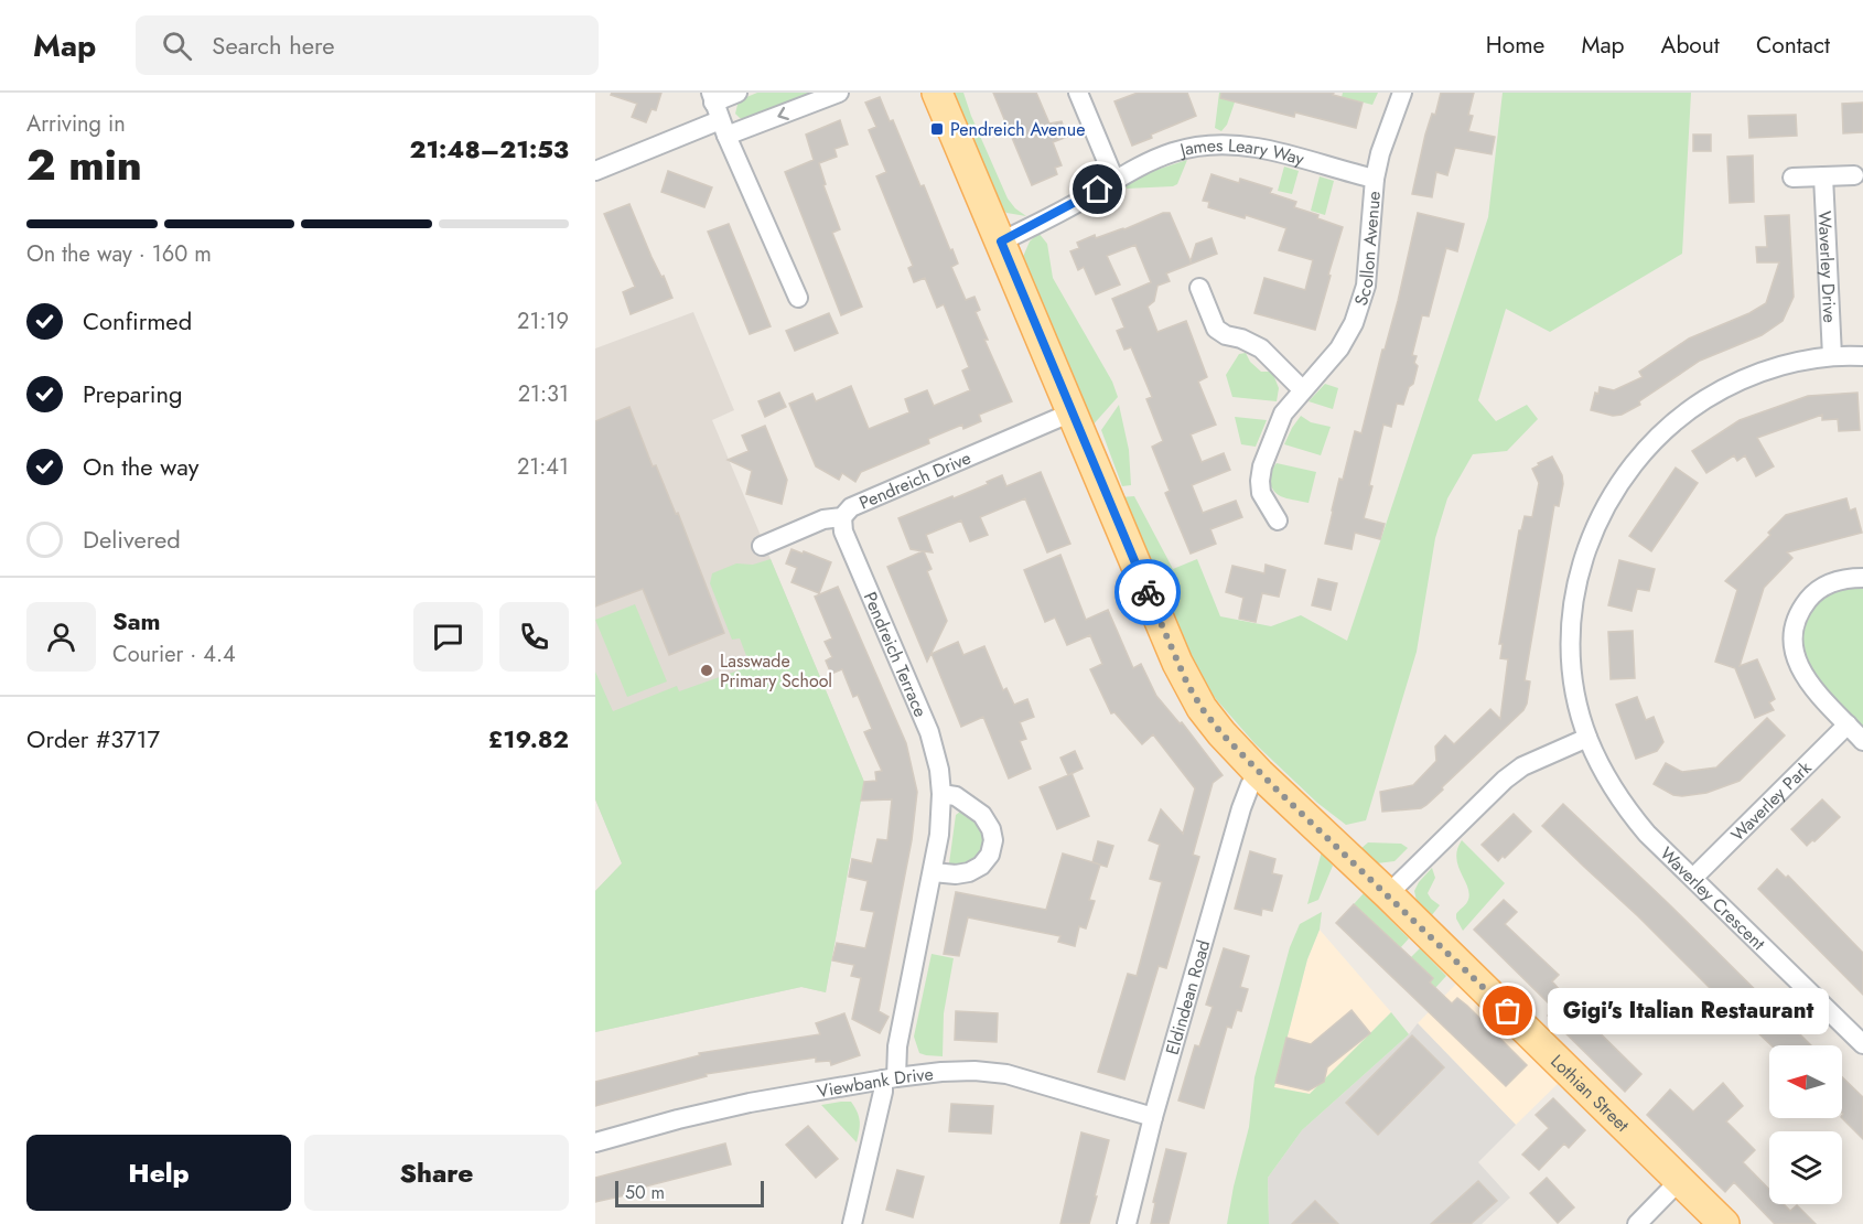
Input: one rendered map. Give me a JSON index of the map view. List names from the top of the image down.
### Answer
{
  "streets": {
    "main road": ["Lothian Street"],
    "street": [
      "James Leary Way",
      "Scollon Avenue",
      "Waverley Drive",
      "Pendreich Drive",
      "Pendreich Terrace",
      "Waverley Park",
      "Waverley Crescent",
      "Eldindean Road",
      "Viewbank Drive"
    ]
  },
  "crossings": [
    ["James Leary Way", "Scollon Avenue"],
    ["James Leary Way", "Lothian Street"],
    ["Waverley Drive", "Waverley Crescent"],
    ["Pendreich Drive", "Pendreich Terrace"],
    ["Pendreich Drive", "Lothian Street"],
    ["Pendreich Terrace", "Viewbank Drive"],
    ["Waverley Park", "Waverley Crescent"],
    ["Eldindean Road", "Viewbank Drive"],
    ["Eldindean Road", "Lothian Street"]
  ],
  "places": {
    "transit": ["Pendreich Avenue"],
    "other": ["Lasswade Primary School", "Gigi's Italian Restaurant"]
  },
  "scale_bar": "50 m",
  "north": "left",
  "page": {
    "header": "Map",
    "search": "Search here",
    "nav": [
      "Home",
      "Map",
      "About",
      "Contact"
    ],
    "heading": ["2 min", "Arriving in", "21:48–21:53"],
    "panel": [
      "Sam",
      "Courier · 4.4",
      "Order #3717",
      "£19.82"
    ],
    "bar": "On the way · 160 m",
    "list": [
      ["Confirmed", "21:19"],
      ["Preparing", "21:31"],
      ["On the way", "21:41"],
      "Delivered"
    ],
    "bubble": "Gigi's Italian Restaurant",
    "buttons": ["Help", "Share"],
    "scale": "50 m"
  }
}
